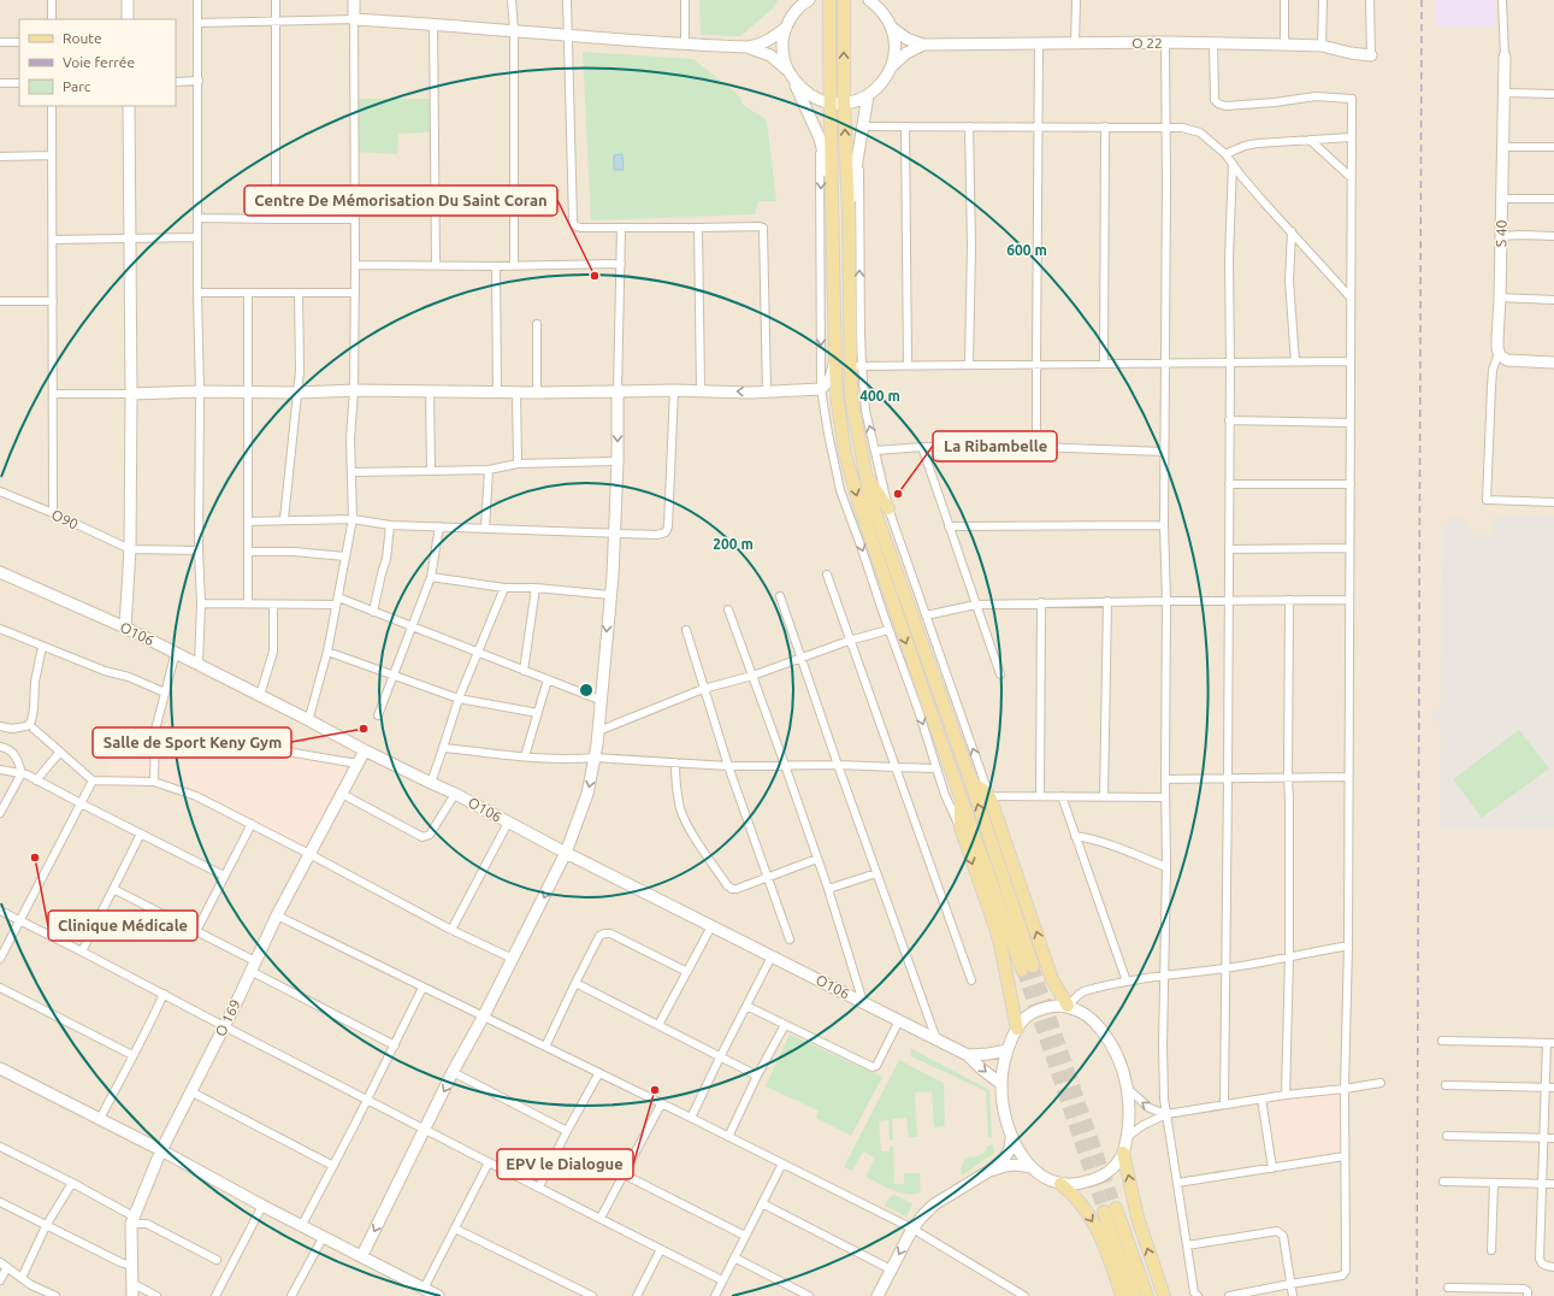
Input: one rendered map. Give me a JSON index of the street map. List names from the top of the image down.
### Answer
{
  "streets": {
    "street": [
      "O 22",
      "S 40",
      "O90",
      "O106",
      "O 169"
    ]
  },
  "crossings": [
    ["O106", "O 169"]
  ],
  "places": [
    "Centre De Mémorisation Du Saint Coran",
    "La Ribambelle",
    "Salle de Sport Keny Gym",
    "Clinique Médicale",
    "EPV le Dialogue"
  ],
  "legend": ["Route", "Voie ferrée", "Parc"],
  "rings": ["600 m", "400 m", "200 m"]
}
